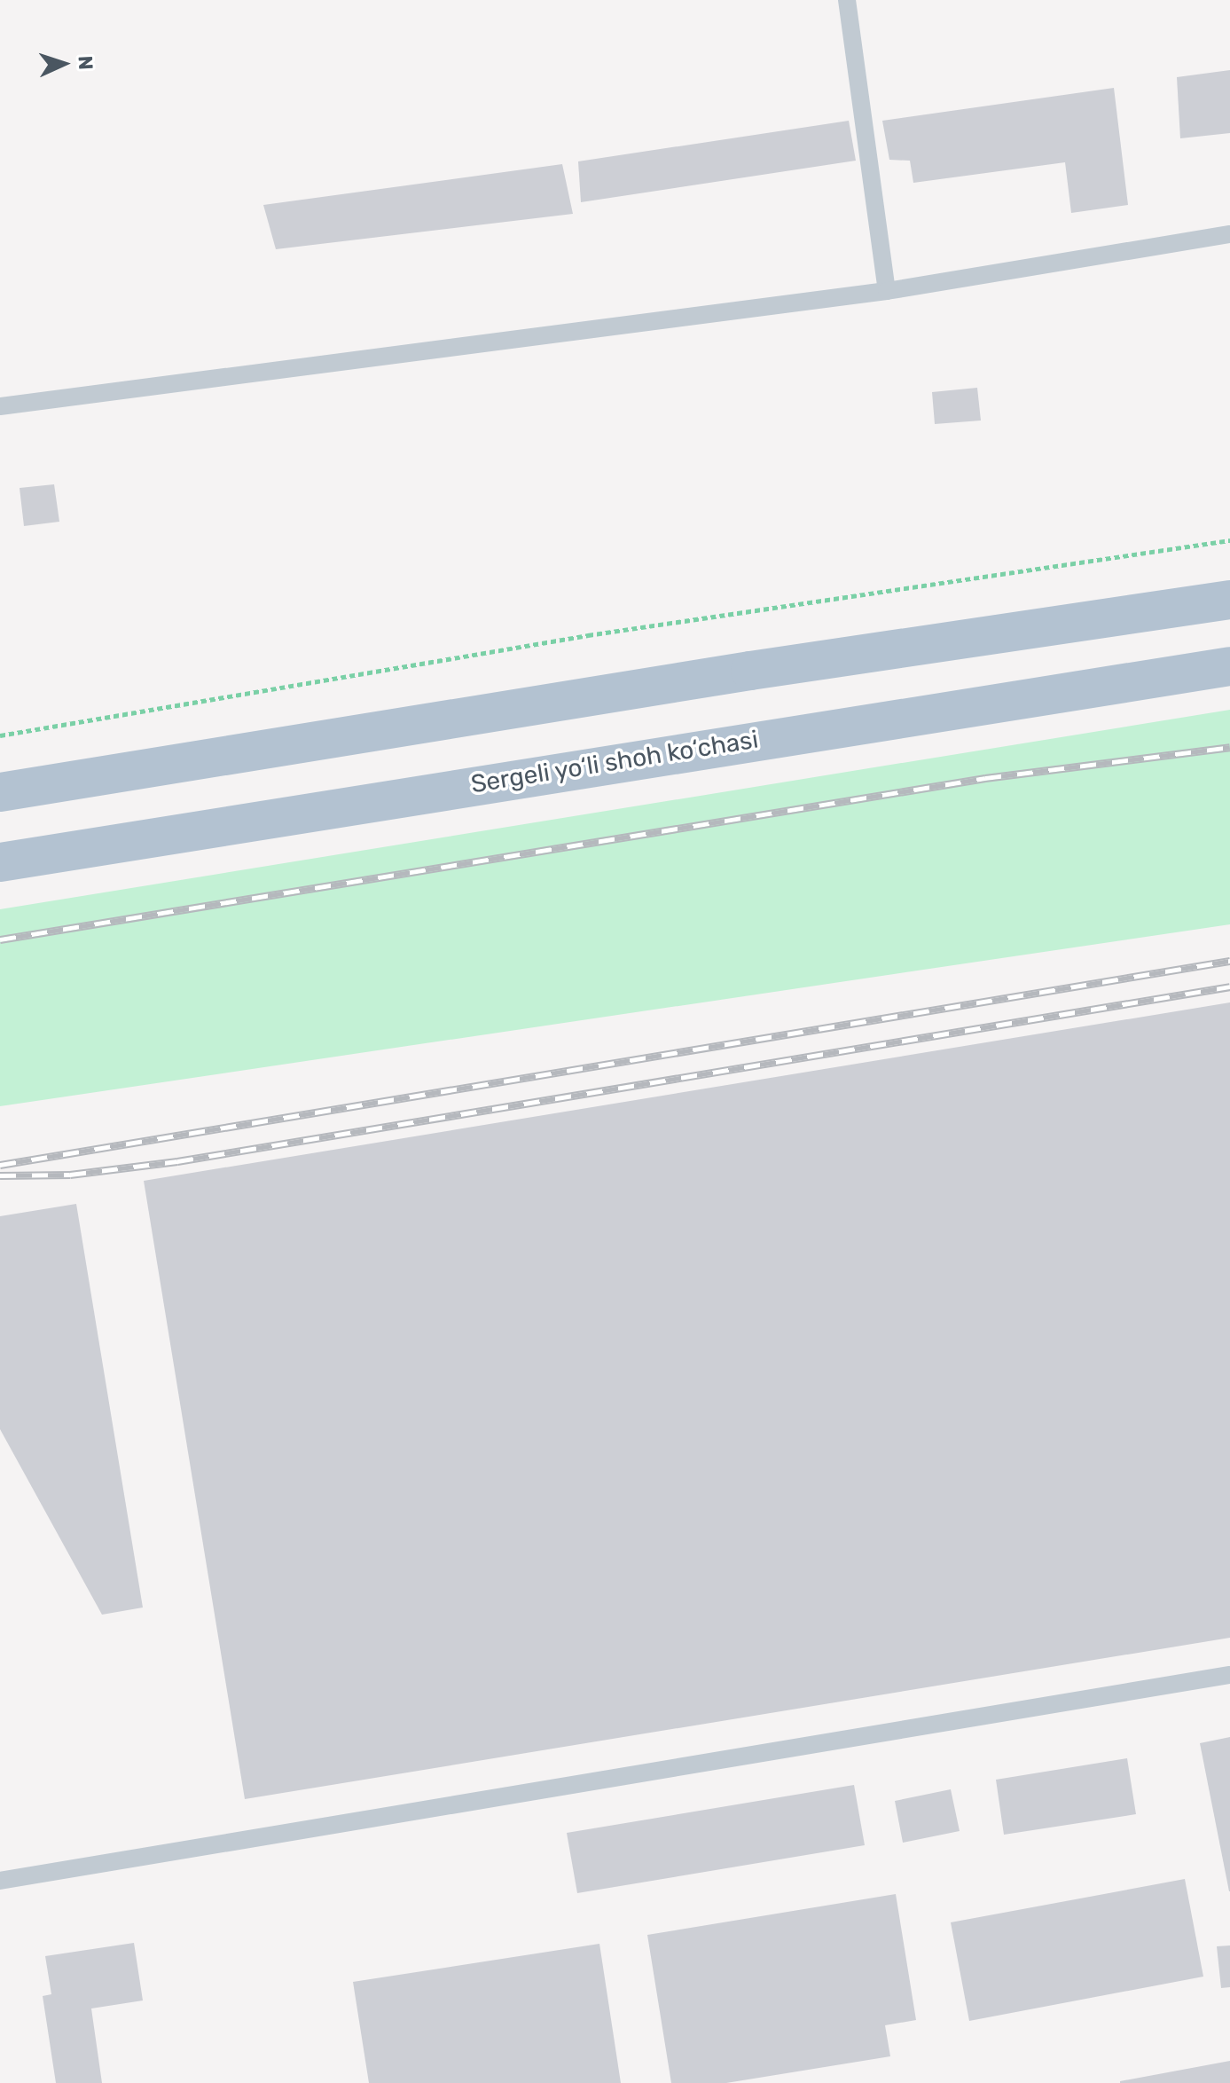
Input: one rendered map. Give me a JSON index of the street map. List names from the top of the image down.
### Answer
{
  "streets": {
    "main road": ["Sergeli yo‘li shoh ko‘chasi"]
  },
  "north": "right"
}
